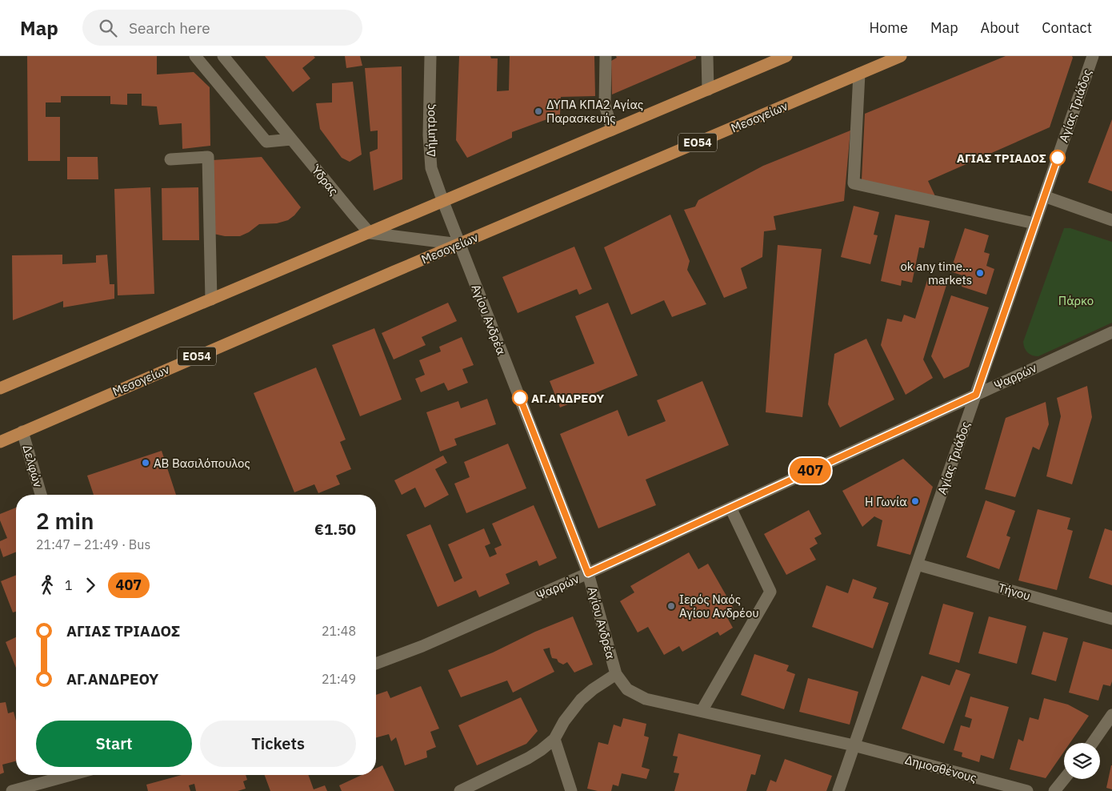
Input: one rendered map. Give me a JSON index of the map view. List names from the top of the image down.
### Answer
{
  "streets": {
    "main road": ["Μεσογείων", "ΕΟ54"],
    "street": [
      "Αγίας Τριάδος",
      "Δήμητρος",
      "Ύδρας",
      "Αγίου Ανδρέα",
      "Ψαρρών",
      "Δελφών",
      "Τήνου",
      "Δημοσθένους"
    ]
  },
  "crossings": [
    ["Αγίας Τριάδος", "Αγίου Ανδρέα"],
    ["Αγίας Τριάδος", "Ψαρρών"],
    ["Αγίας Τριάδος", "Τήνου"],
    ["Αγίας Τριάδος", "Δημοσθένους"],
    ["Μεσογείων", "Αγίου Ανδρέα"],
    ["Μεσογείων", "Δελφών"],
    ["Δήμητρος", "Αγίου Ανδρέα"],
    ["Αγίου Ανδρέα", "Ψαρρών"],
    ["Αγίου Ανδρέα", "Δημοσθένους"]
  ],
  "parks": ["Πάρκο"],
  "places": [
    "ΔΥΠΑ ΚΠΑ2 Αγίας Παρασκευής",
    "ΑΓΙΑΣ ΤΡΙΑΔΟΣ",
    "ok any time... markets",
    "ΑΓ.ΑΝΔΡΕΟΥ",
    "ΑΒ Βασιλόπουλος",
    "Η Γωνία",
    "Ιερός Ναός Αγίου Ανδρέου"
  ],
  "lines": ["bus line 407"],
  "page": {
    "header": "Map",
    "search": "Search here",
    "nav": [
      "Home",
      "Map",
      "About",
      "Contact"
    ],
    "on_map": "407",
    "heading": ["2 min", "21:47 – 21:49 · Bus", "€1.50"],
    "legs": ["1", "407"],
    "list": [
      {
        "name": "ΑΓΙΑΣ ΤΡΙΑΔΟΣ",
        "value": "21:48"
      },
      {
        "name": "ΑΓ.ΑΝΔΡΕΟΥ",
        "value": "21:49"
      }
    ],
    "buttons": ["Start", "Tickets"]
  }
}
